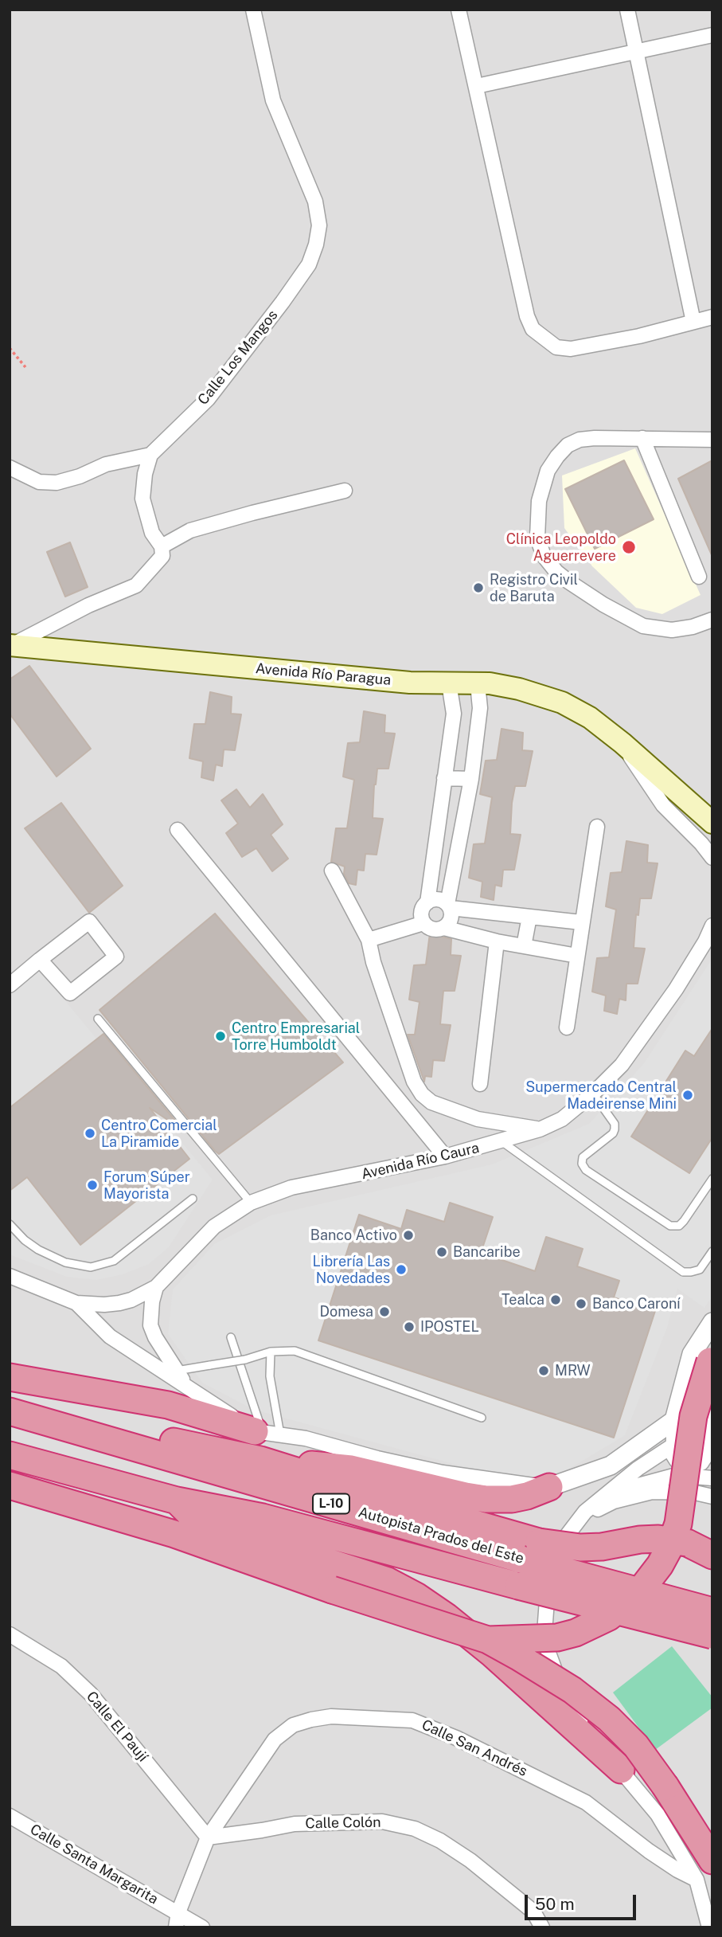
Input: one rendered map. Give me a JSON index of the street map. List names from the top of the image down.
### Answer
{
  "streets": {
    "highway": ["L-10", "Autopista Prados del Este"],
    "main road": ["Avenida Río Paragua"],
    "street": [
      "Calle Los Mangos",
      "Avenida Río Caura",
      "Calle El Paují",
      "Calle San Andrés",
      "Calle Colón",
      "Calle Santa Margarita"
    ]
  },
  "crossings": [
    ["Calle El Paují", "Calle San Andrés"],
    ["Calle El Paují", "Calle Colón"],
    ["Calle San Andrés", "Calle Colón"],
    ["Calle San Andrés", "Calle Santa Margarita"]
  ],
  "places": [
    "Clínica Leopoldo Aguerrevere",
    "Registro Civil de Baruta",
    "Centro Empresarial Torre Humboldt",
    "Supermercado Central Madeirense Mini",
    "Centro Comercial La Piramide",
    "Forum Súper Mayorista",
    "Banco Activo",
    "Bancaribe",
    "Librería Las Novedades",
    "Tealca",
    "Banco Caroní",
    "Domesa",
    "IPOSTEL",
    "MRW"
  ],
  "scale_bar": "50 m"
}
